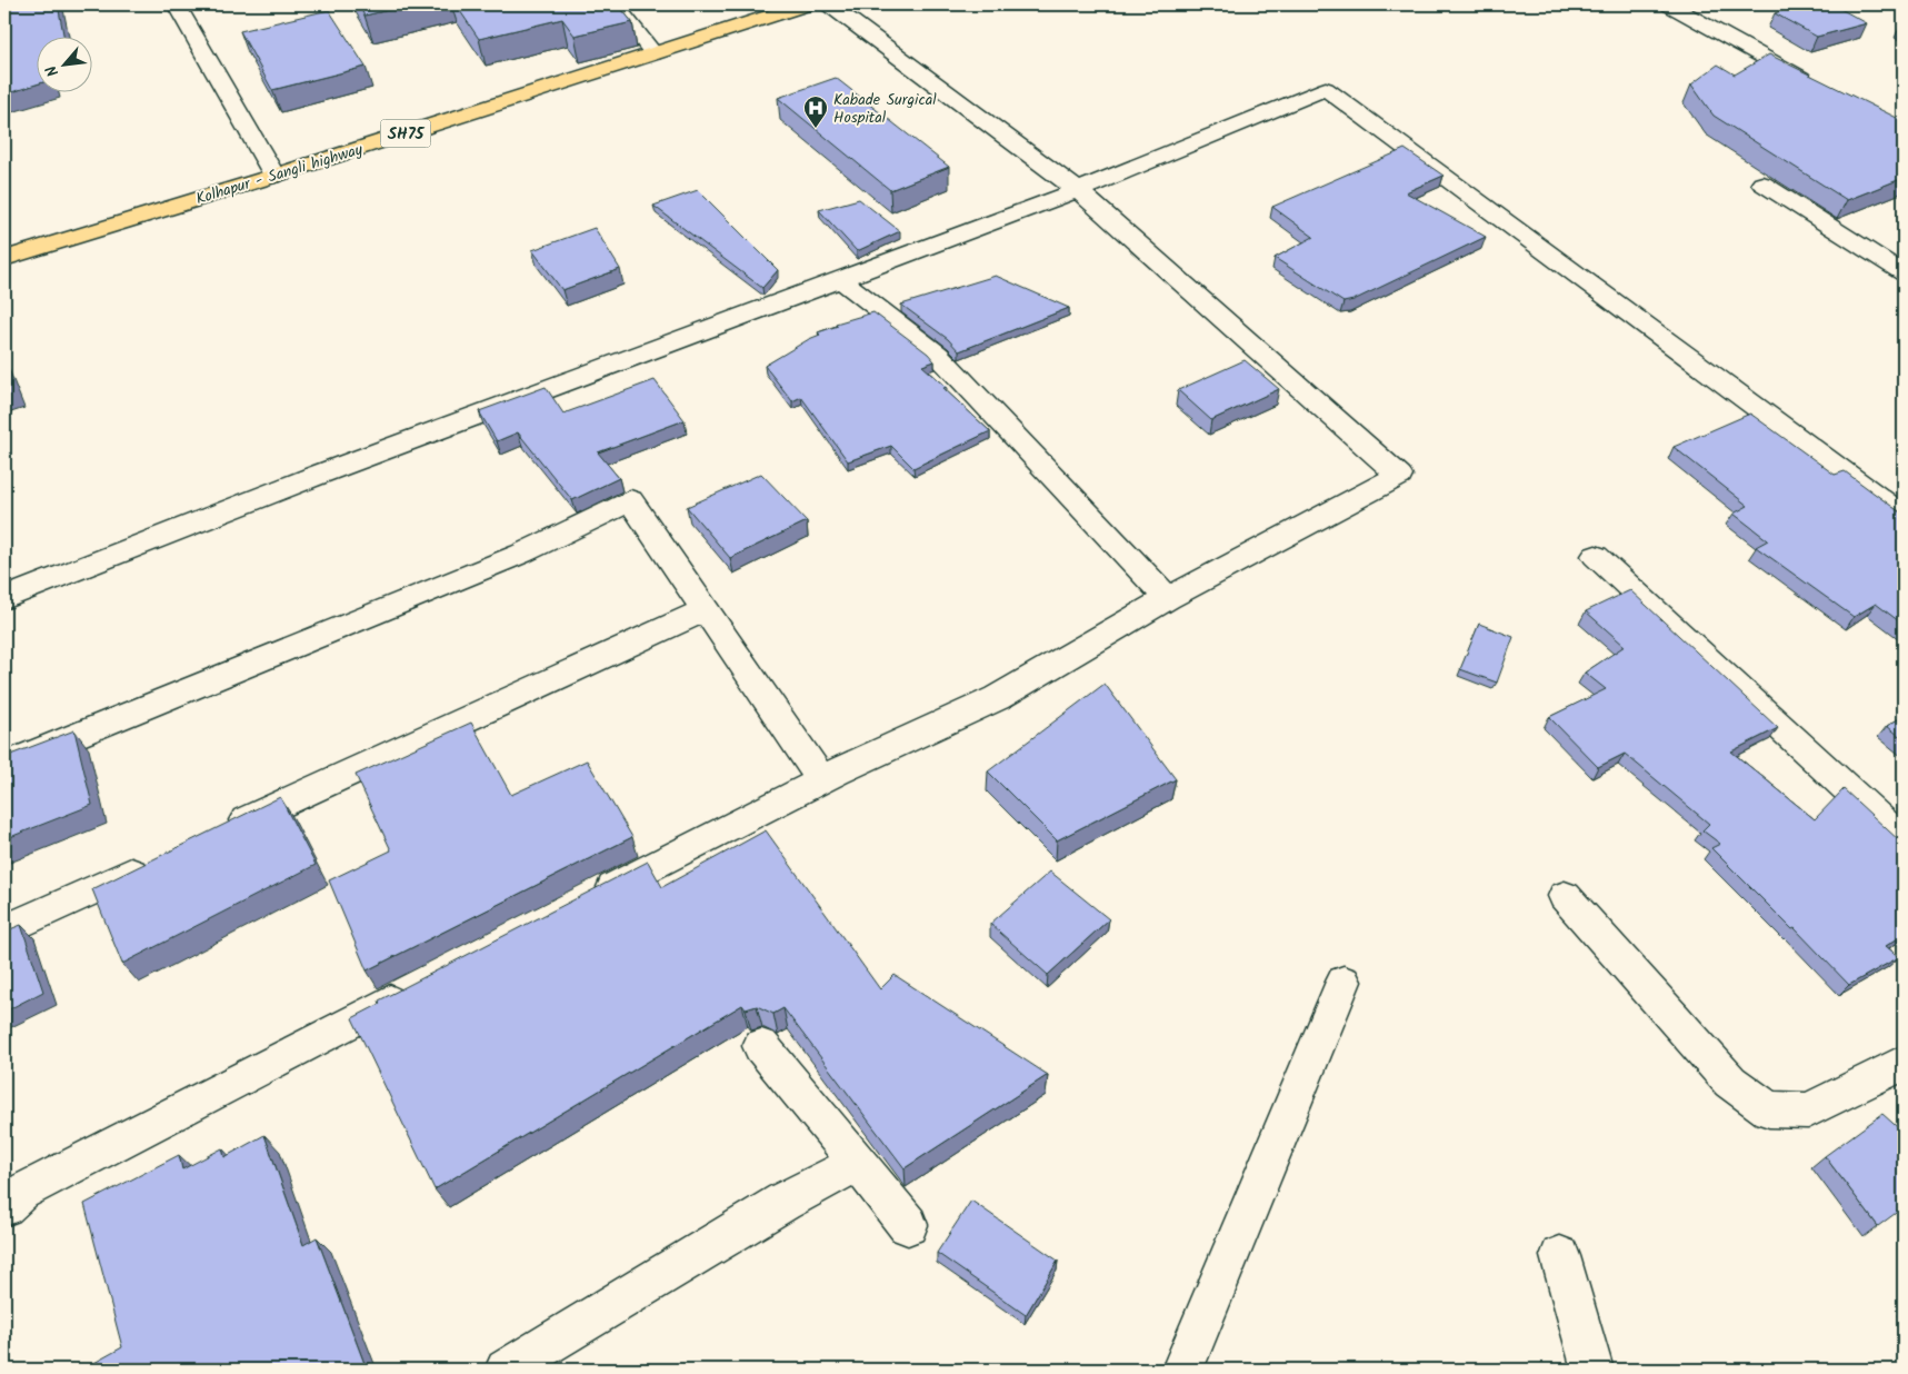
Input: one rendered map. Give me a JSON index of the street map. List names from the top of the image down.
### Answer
{
  "streets": {
    "main road": ["SH75", "Kolhapur - Sangli highway"]
  },
  "places": {
    "hospital": ["Kabade Surgical Hospital"]
  },
  "north": "bottom left"
}
